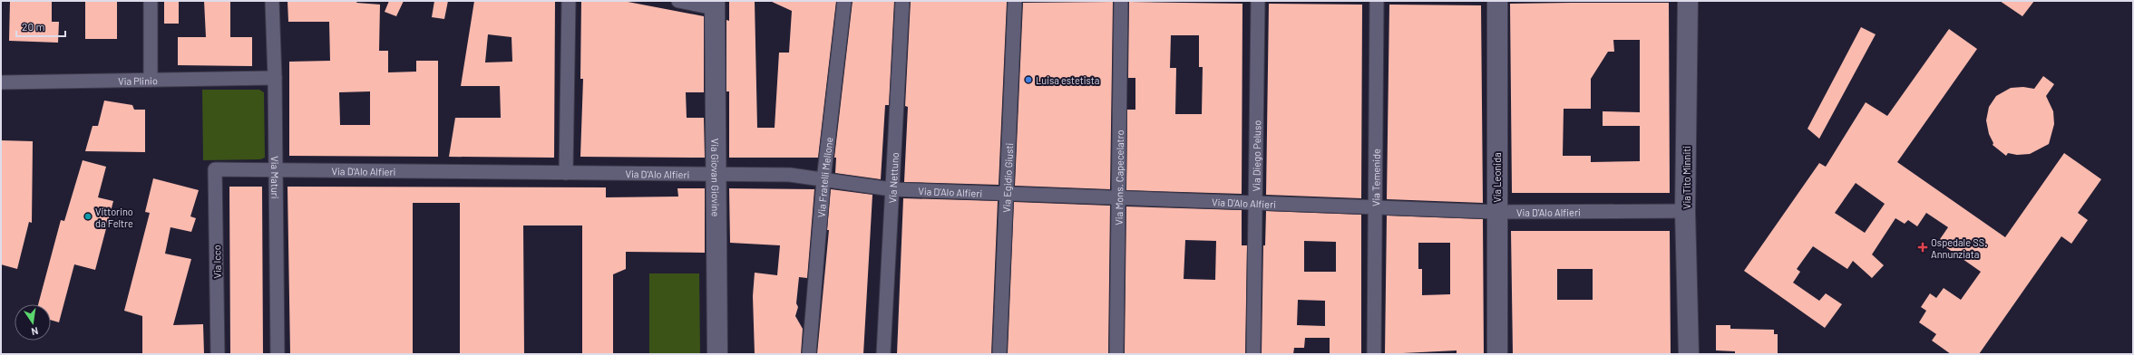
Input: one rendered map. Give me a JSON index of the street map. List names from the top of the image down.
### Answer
{
  "streets": {
    "street": [
      "Via Plinio",
      "Via Diego Peluso",
      "Via D'Alo Alfieri",
      "Via Maturi",
      "Via Giovan Giovine",
      "Via Fratelli Mellone",
      "Via Nettuno",
      "Via Egidio Giusti",
      "Via Mons. Capecelatro",
      "Via Temenide",
      "Via Leonida",
      "Via Tito Minniti",
      "Via Icco"
    ]
  },
  "crossings": [
    ["Via Plinio", "Via Maturi"],
    ["Via Diego Peluso", "Via D'Alo Alfieri"],
    ["Via D'Alo Alfieri", "Via Maturi"],
    ["Via D'Alo Alfieri", "Via Giovan Giovine"],
    ["Via D'Alo Alfieri", "Via Fratelli Mellone"],
    ["Via D'Alo Alfieri", "Via Nettuno"],
    ["Via D'Alo Alfieri", "Via Egidio Giusti"],
    ["Via D'Alo Alfieri", "Via Mons. Capecelatro"],
    ["Via D'Alo Alfieri", "Via Temenide"],
    ["Via D'Alo Alfieri", "Via Leonida"],
    ["Via D'Alo Alfieri", "Via Tito Minniti"],
    ["Via D'Alo Alfieri", "Via Icco"]
  ],
  "places": {
    "other": ["Luisa estetista", "Vittorino da Feltre"],
    "health": ["Ospedale SS. Annunziata"]
  },
  "scale_bar": "20 m",
  "north": "bottom"
}
